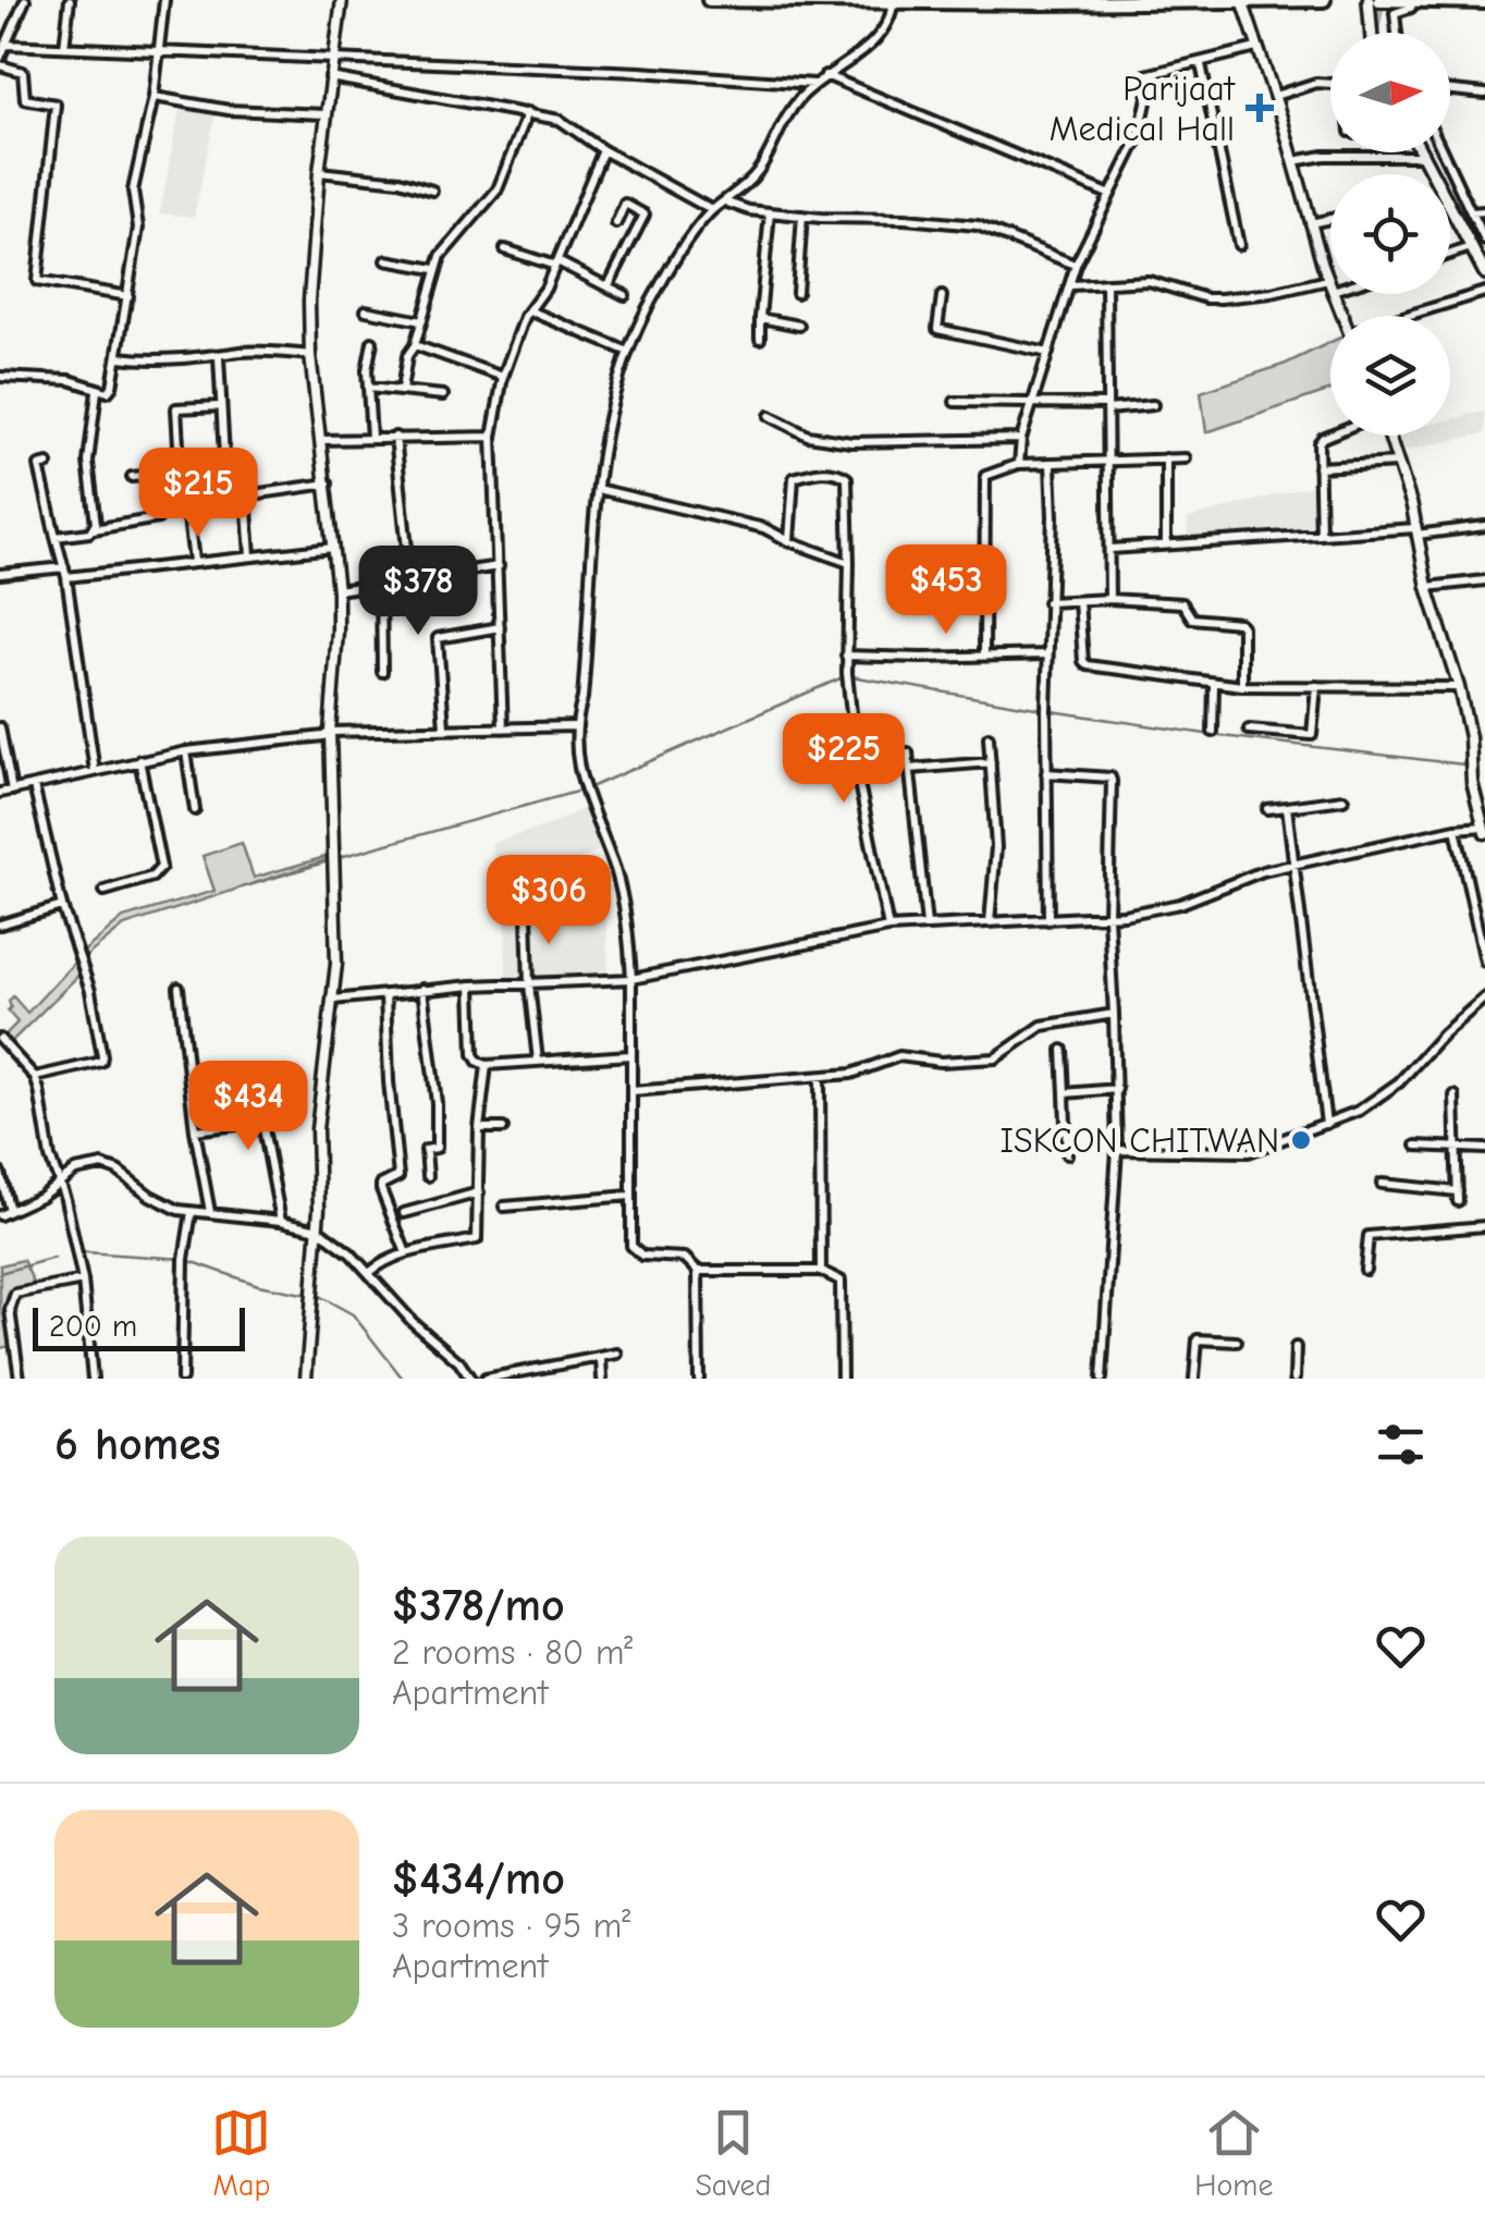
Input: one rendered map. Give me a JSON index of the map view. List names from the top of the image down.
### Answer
{
  "places": {
    "health": ["Parijaat Medical Hall"],
    "other": ["ISKCON CHITWAN"]
  },
  "scale_bar": "200 m",
  "north": "right",
  "page": {
    "price": [
      "$215",
      "$453",
      "$378",
      "$225",
      "$306",
      "$434"
    ],
    "scale": "200 m",
    "heading": "6 homes",
    "list": [
      {
        "name": "$378/mo",
        "note": "2 rooms · 80 m² · Apartment"
      },
      {
        "name": "$434/mo",
        "note": "3 rooms · 95 m² · Apartment"
      }
    ],
    "tabs": ["Map", "Saved", "Home"]
  }
}
